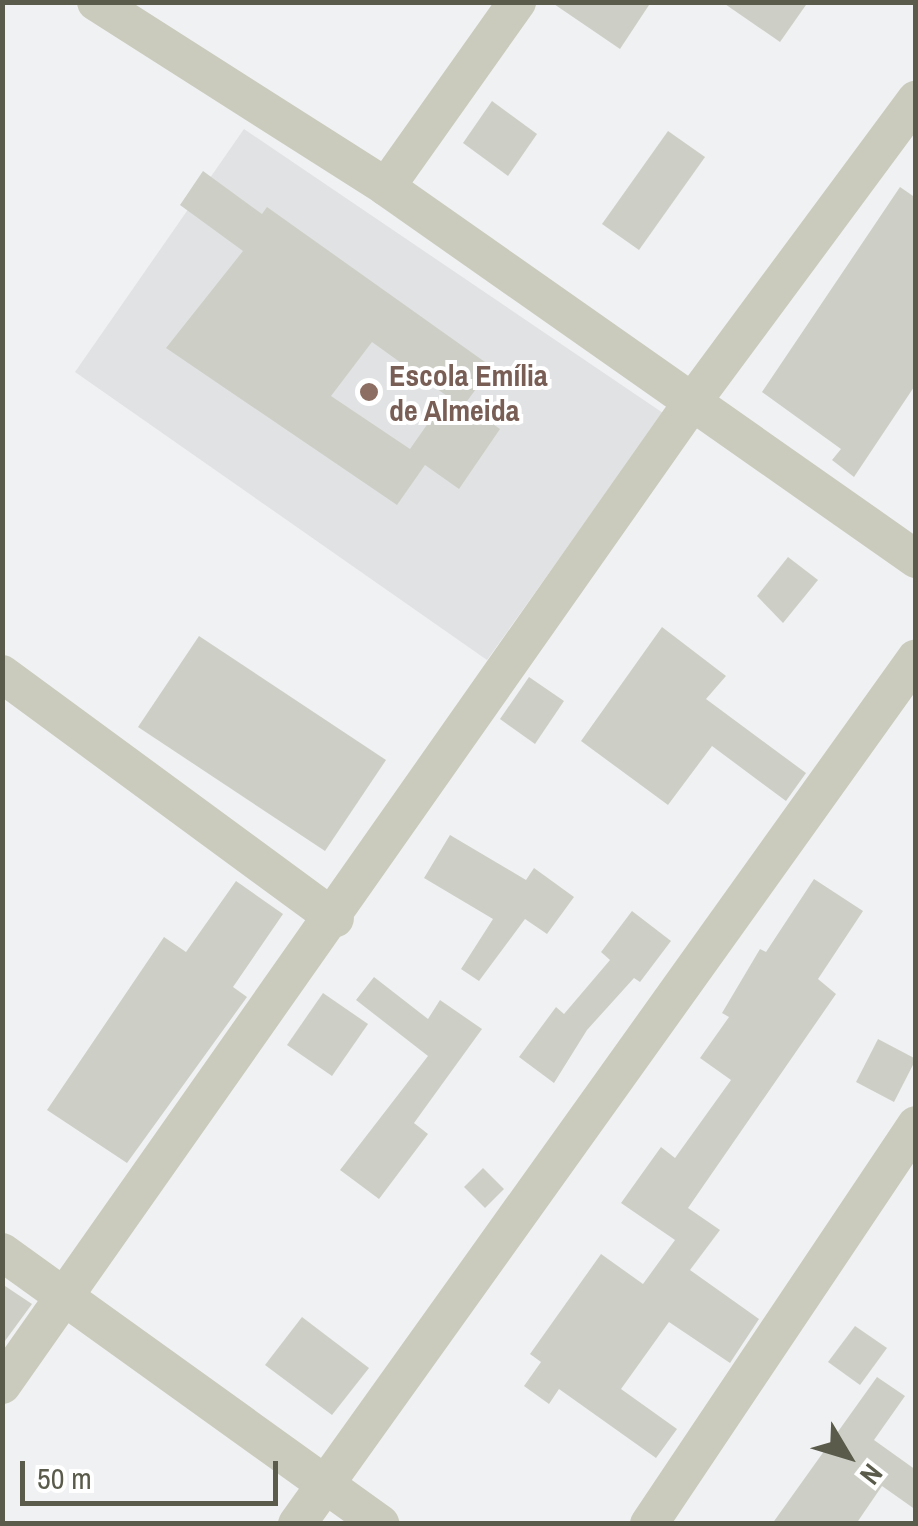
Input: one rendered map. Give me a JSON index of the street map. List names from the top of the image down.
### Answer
{
  "places": ["Escola Emília de Almeida"],
  "scale_bar": "50 m",
  "north": "bottom right"
}
